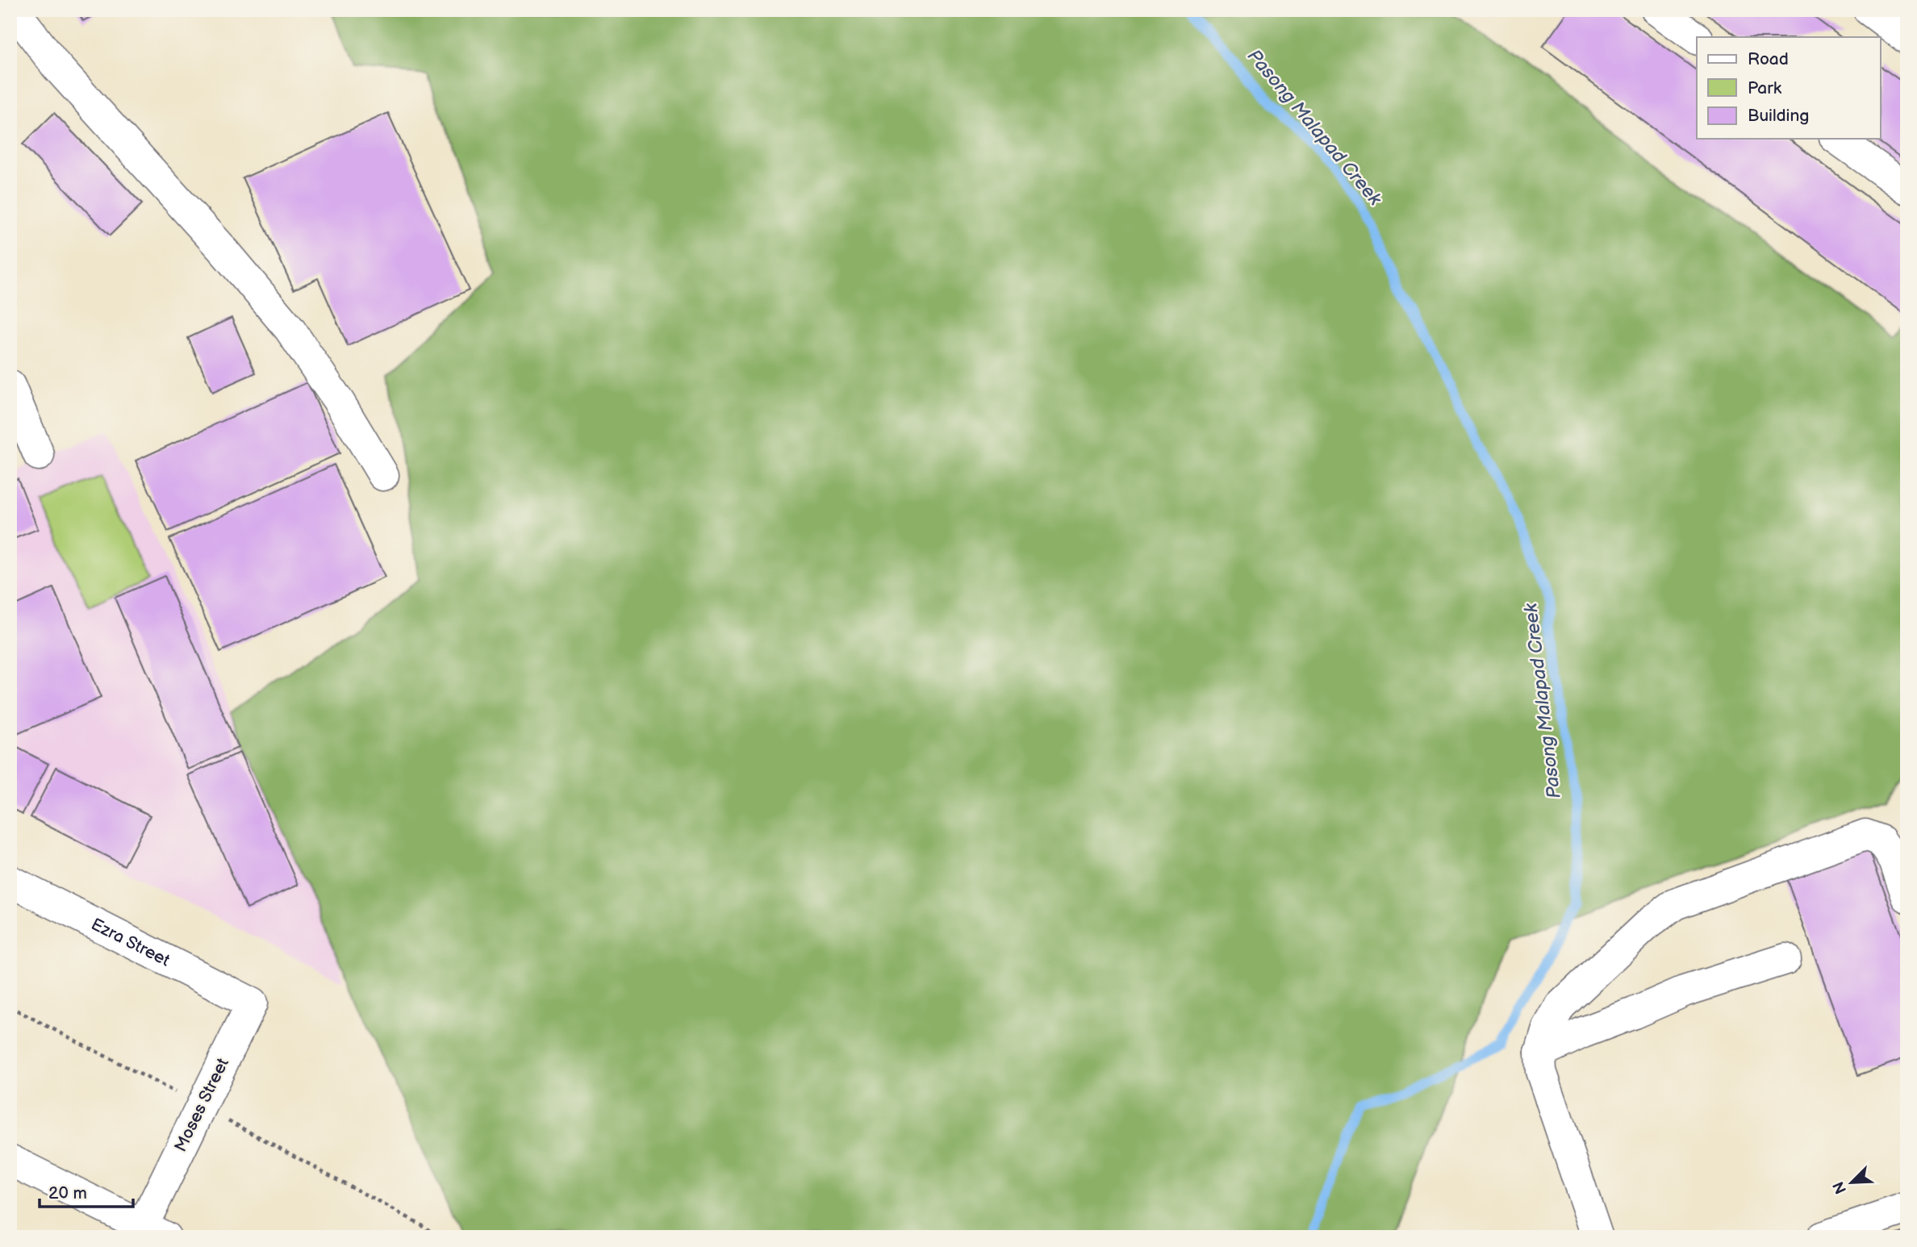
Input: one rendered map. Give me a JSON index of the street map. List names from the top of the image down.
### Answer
{
  "streets": {
    "street": ["Ezra Street", "Moses Street"]
  },
  "crossings": [
    ["Ezra Street", "Moses Street"]
  ],
  "water": ["Pasong Malapad Creek"],
  "legend": ["Road", "Park", "Building"],
  "scale_bar": "20 m",
  "north": "bottom left"
}
